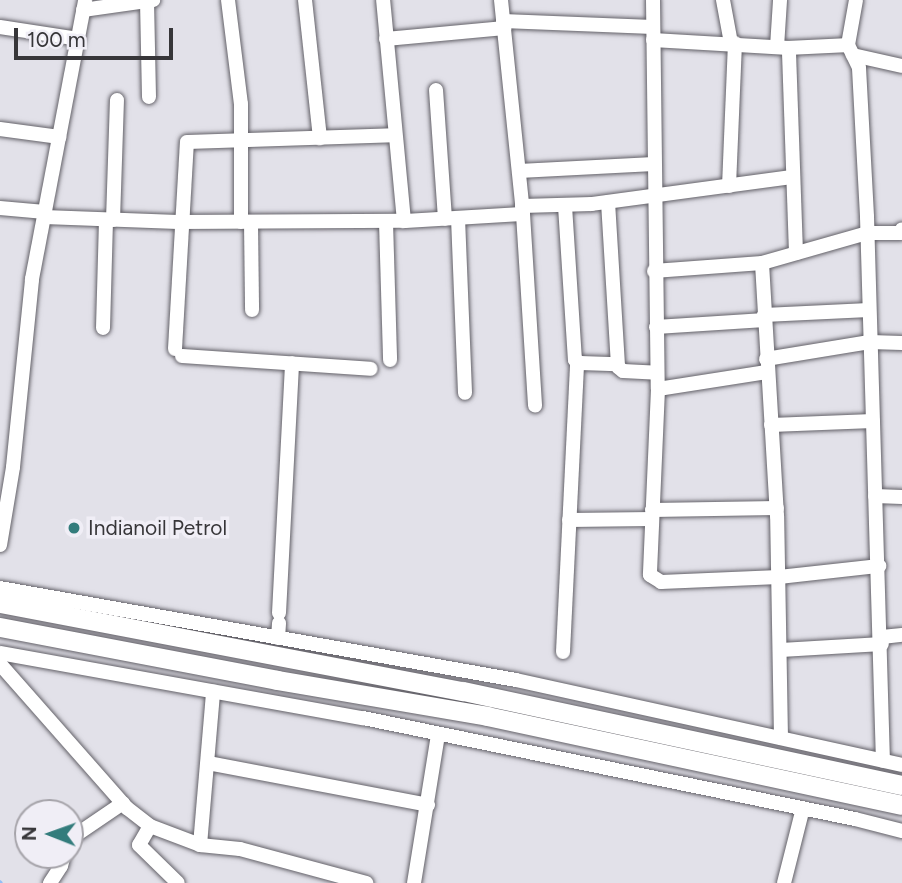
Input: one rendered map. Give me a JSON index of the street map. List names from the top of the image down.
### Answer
{
  "places": ["Indianoil Petrol"],
  "scale_bar": "100 m",
  "north": "left"
}
